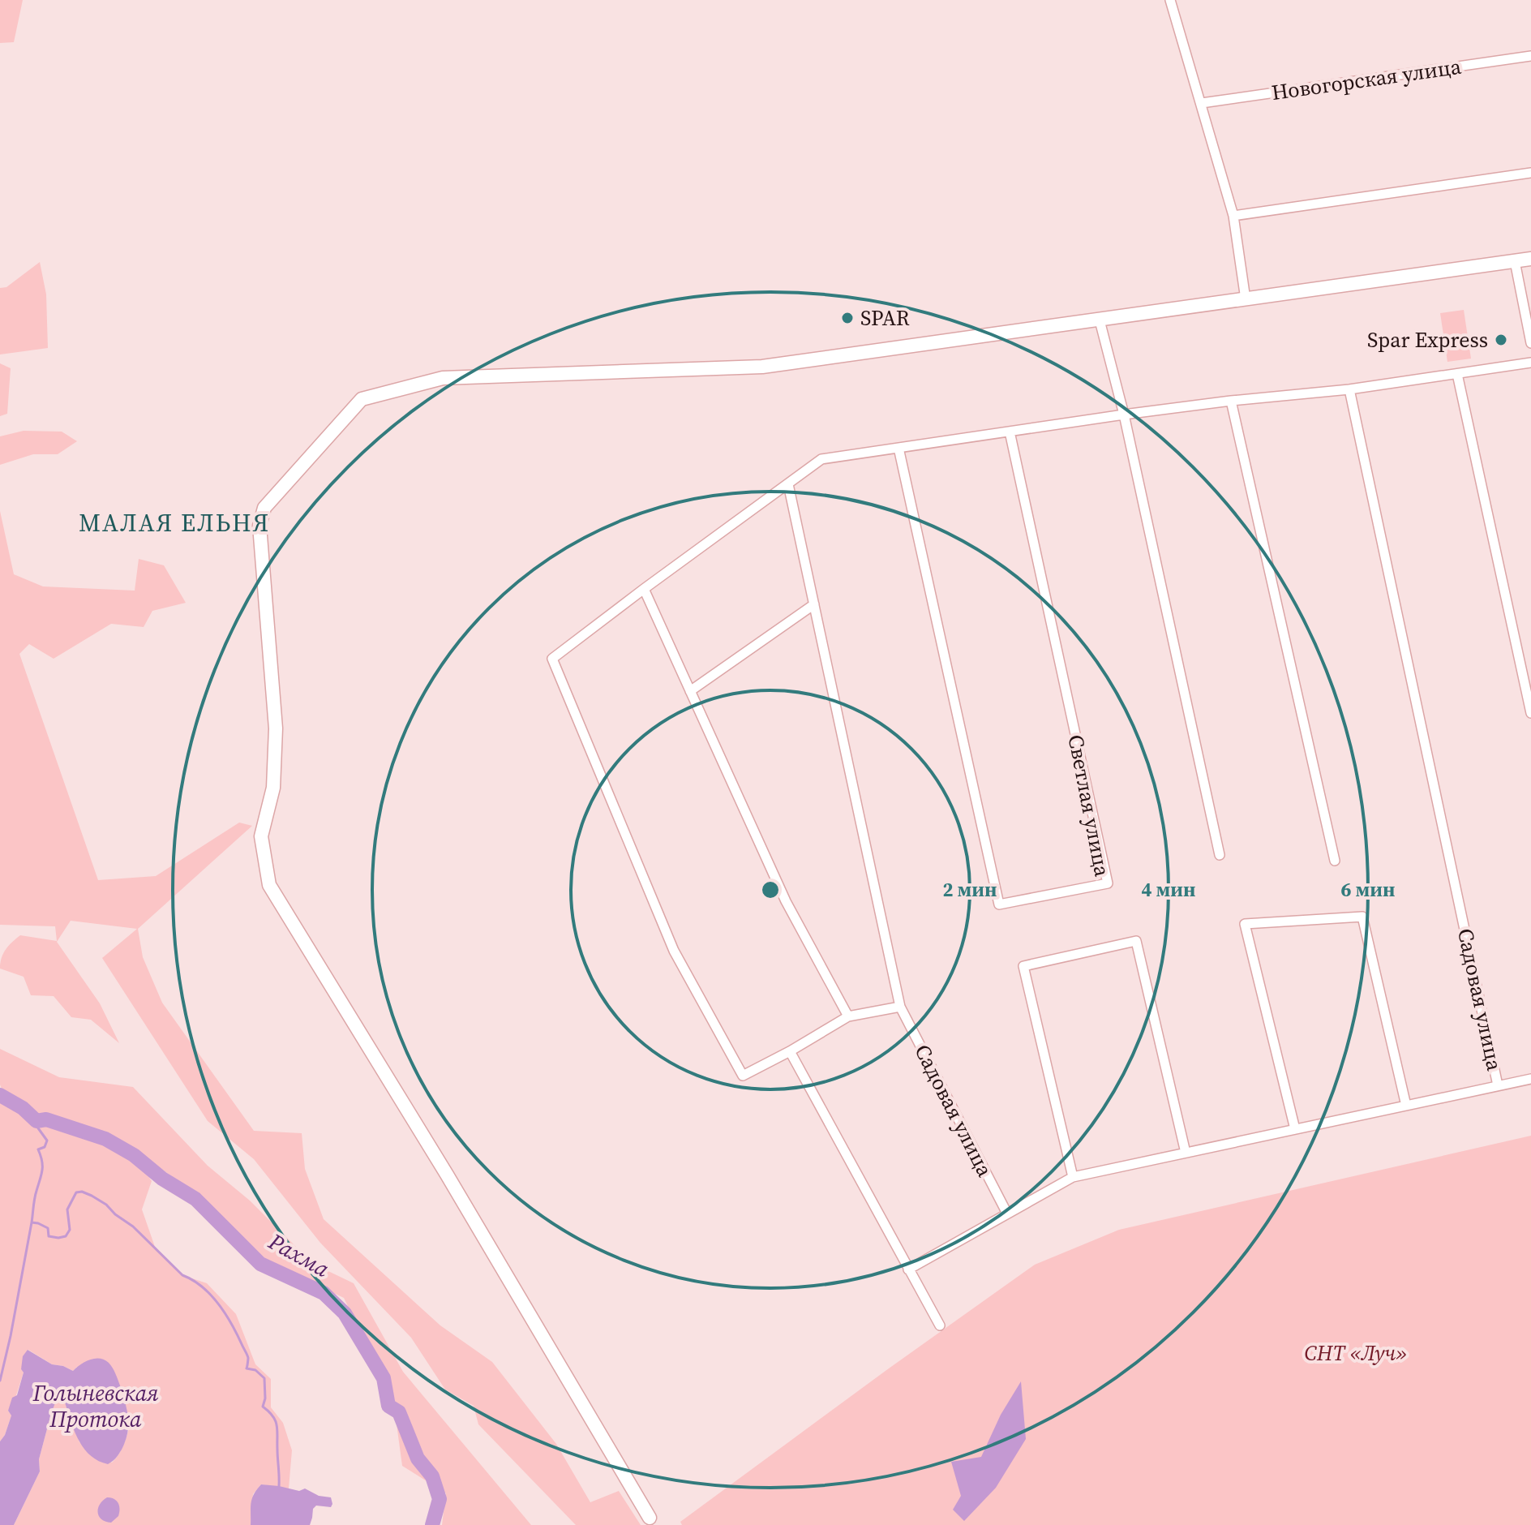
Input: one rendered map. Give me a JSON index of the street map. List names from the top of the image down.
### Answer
{
  "streets": {
    "street": ["Новогорская улица", "Светлая улица", "Садовая улица"]
  },
  "districts": ["МАЛАЯ ЕЛЬНЯ"],
  "water": ["Рахма", "Голыневская Протока"],
  "parks": ["СНТ «Луч»"],
  "places": ["SPAR", "Spar Express"],
  "rings": ["2 мин", "4 мин", "6 мин"]
}
